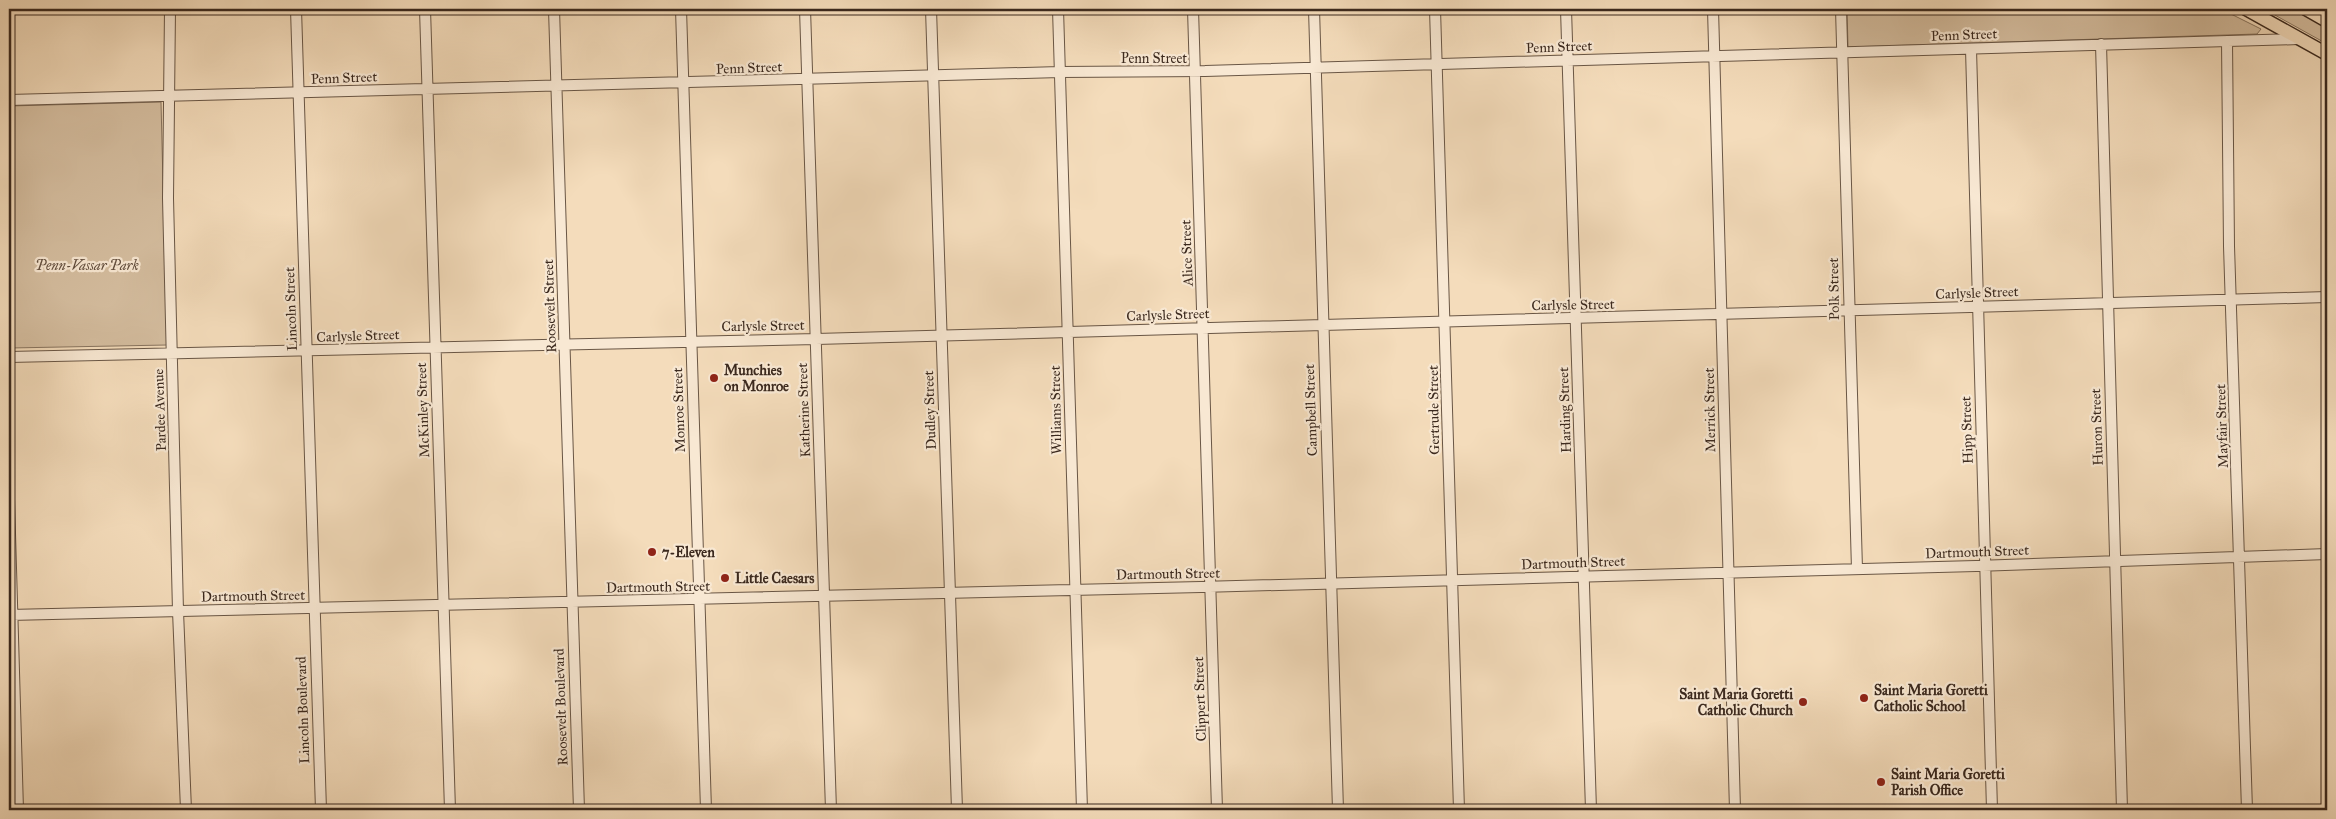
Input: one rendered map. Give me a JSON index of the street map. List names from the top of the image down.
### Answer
{
  "streets": {
    "street": [
      "Penn Street",
      "Alice Street",
      "Polk Street",
      "Carlysle Street",
      "Roosevelt Street",
      "Lincoln Street",
      "Pardee Avenue",
      "McKinley Street",
      "Monroe Street",
      "Katherine Street",
      "Dudley Street",
      "Williams Street",
      "Campbell Street",
      "Gertrude Street",
      "Harding Street",
      "Merrick Street",
      "Mayfair Street",
      "Huron Street",
      "Hipp Street",
      "Dartmouth Street",
      "Clippert Street",
      "Roosevelt Boulevard",
      "Lincoln Boulevard"
    ]
  },
  "crossings": [
    ["Penn Street", "Alice Street"],
    ["Penn Street", "Polk Street"],
    ["Penn Street", "Roosevelt Street"],
    ["Penn Street", "Lincoln Street"],
    ["Penn Street", "Pardee Avenue"],
    ["Penn Street", "McKinley Street"],
    ["Penn Street", "Monroe Street"],
    ["Penn Street", "Katherine Street"],
    ["Penn Street", "Dudley Street"],
    ["Penn Street", "Williams Street"],
    ["Penn Street", "Campbell Street"],
    ["Penn Street", "Gertrude Street"],
    ["Penn Street", "Harding Street"],
    ["Penn Street", "Merrick Street"],
    ["Penn Street", "Mayfair Street"],
    ["Penn Street", "Huron Street"],
    ["Penn Street", "Hipp Street"],
    ["Alice Street", "Carlysle Street"],
    ["Alice Street", "Dartmouth Street"],
    ["Alice Street", "Clippert Street"],
    ["Polk Street", "Carlysle Street"],
    ["Polk Street", "Dartmouth Street"],
    ["Carlysle Street", "Roosevelt Street"],
    ["Carlysle Street", "Lincoln Street"],
    ["Carlysle Street", "Pardee Avenue"],
    ["Carlysle Street", "McKinley Street"],
    ["Carlysle Street", "Monroe Street"],
    ["Carlysle Street", "Katherine Street"],
    ["Carlysle Street", "Dudley Street"],
    ["Carlysle Street", "Williams Street"],
    ["Carlysle Street", "Campbell Street"],
    ["Carlysle Street", "Gertrude Street"],
    ["Carlysle Street", "Harding Street"],
    ["Carlysle Street", "Merrick Street"],
    ["Carlysle Street", "Mayfair Street"],
    ["Carlysle Street", "Huron Street"],
    ["Carlysle Street", "Hipp Street"],
    ["Roosevelt Street", "Dartmouth Street"],
    ["Roosevelt Street", "Roosevelt Boulevard"],
    ["Lincoln Street", "Dartmouth Street"],
    ["Lincoln Street", "Lincoln Boulevard"],
    ["Pardee Avenue", "Dartmouth Street"],
    ["McKinley Street", "Dartmouth Street"],
    ["Monroe Street", "Dartmouth Street"],
    ["Katherine Street", "Dartmouth Street"],
    ["Dudley Street", "Dartmouth Street"],
    ["Williams Street", "Dartmouth Street"],
    ["Campbell Street", "Dartmouth Street"],
    ["Gertrude Street", "Dartmouth Street"],
    ["Harding Street", "Dartmouth Street"],
    ["Merrick Street", "Dartmouth Street"],
    ["Mayfair Street", "Dartmouth Street"],
    ["Huron Street", "Dartmouth Street"],
    ["Hipp Street", "Dartmouth Street"],
    ["Dartmouth Street", "Clippert Street"],
    ["Dartmouth Street", "Roosevelt Boulevard"],
    ["Dartmouth Street", "Lincoln Boulevard"]
  ],
  "parks": ["Penn-Vassar Park"],
  "places": [
    "Munchies on Monroe",
    "7-Eleven",
    "Little Caesars",
    "Saint Maria Goretti Catholic School",
    "Saint Maria Goretti Catholic Church",
    "Saint Maria Goretti Parish Office"
  ]
}
